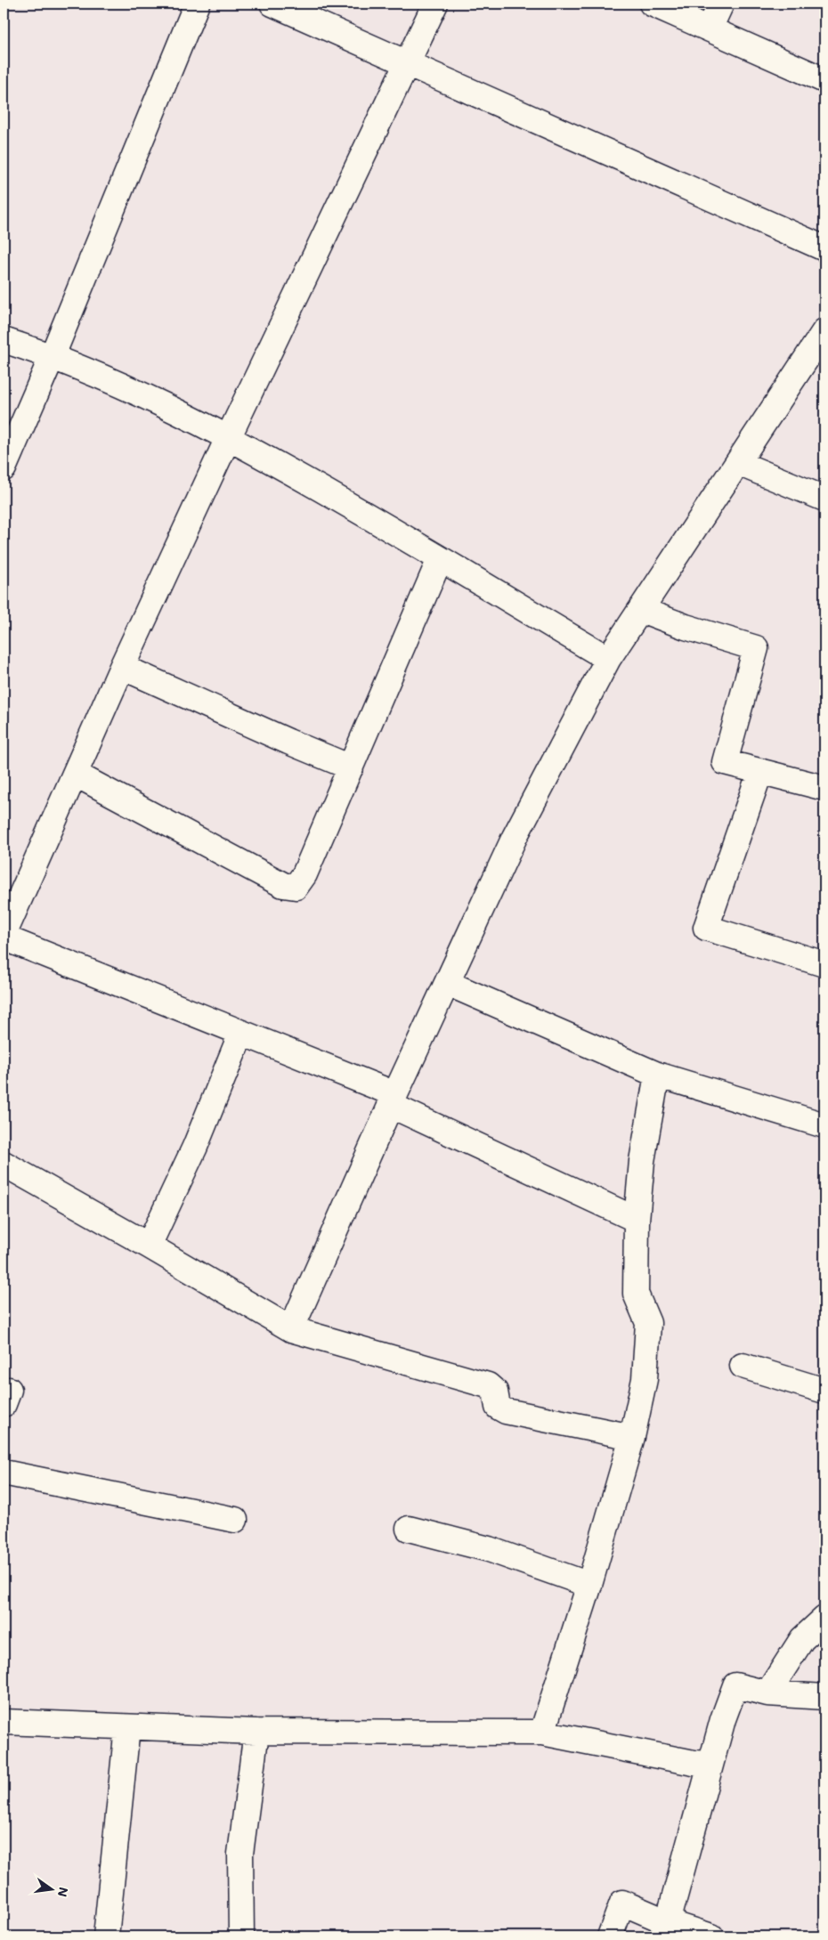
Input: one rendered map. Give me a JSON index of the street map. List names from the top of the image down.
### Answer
{
  "north": "right"
}
